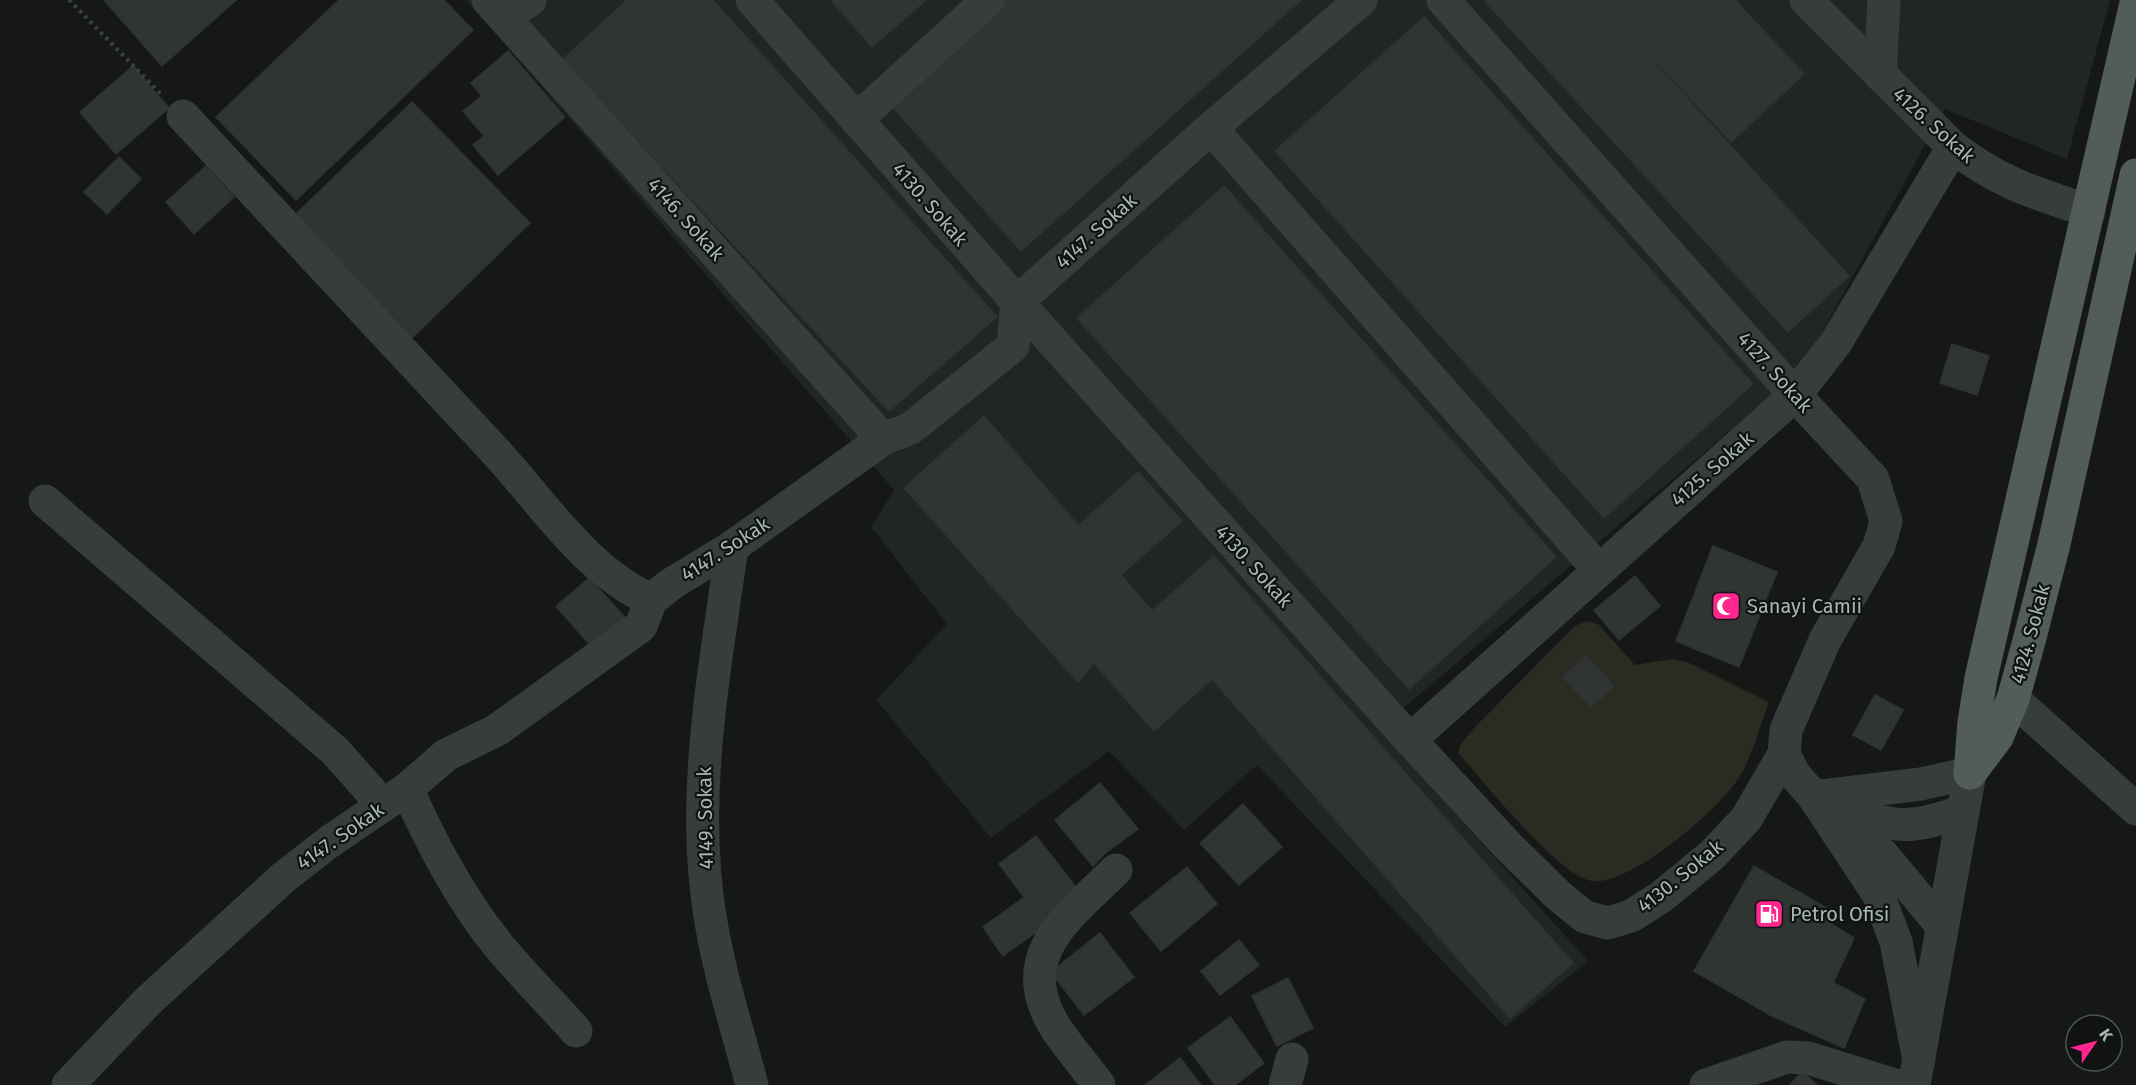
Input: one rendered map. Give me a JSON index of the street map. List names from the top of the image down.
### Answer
{
  "streets": {
    "main road": ["4124. Sokak"],
    "street": [
      "4126. Sokak",
      "4130. Sokak",
      "4146. Sokak",
      "4147. Sokak",
      "4127. Sokak",
      "4125. Sokak",
      "4149. Sokak"
    ]
  },
  "crossings": [
    ["4126. Sokak", "4125. Sokak"],
    ["4130. Sokak", "4147. Sokak"],
    ["4130. Sokak", "4127. Sokak"],
    ["4130. Sokak", "4125. Sokak"],
    ["4146. Sokak", "4147. Sokak"],
    ["4147. Sokak", "4149. Sokak"],
    ["4127. Sokak", "4125. Sokak"]
  ],
  "places": {
    "mosque": ["Sanayi Camii"],
    "fuel station": ["Petrol Ofisi"]
  },
  "north": "top right"
}
